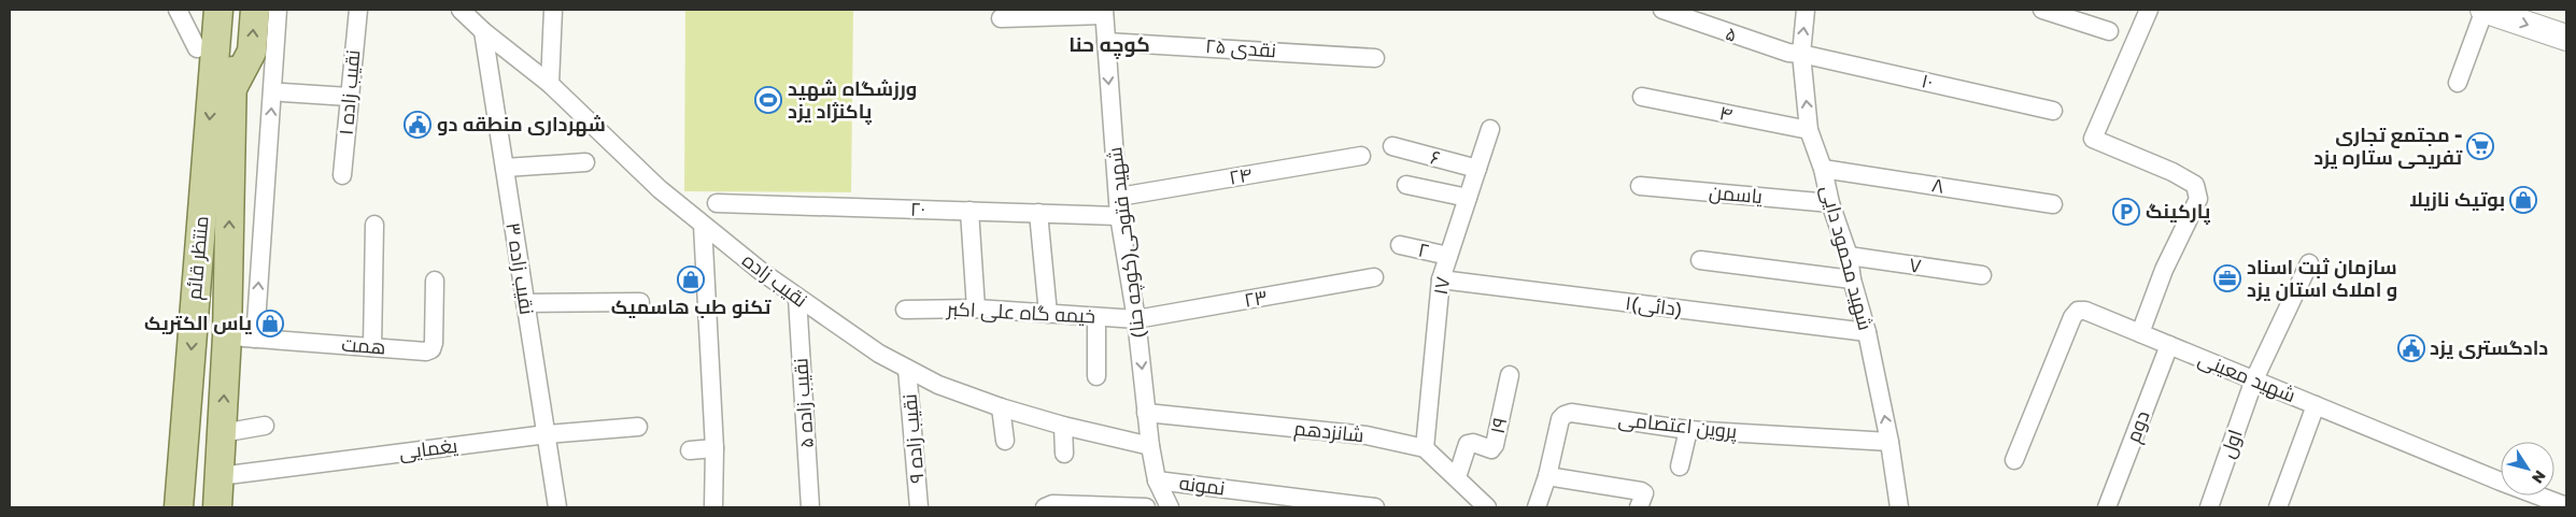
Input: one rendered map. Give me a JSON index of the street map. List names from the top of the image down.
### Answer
{
  "streets": {
    "main road": ["منتظر قائم"],
    "street": [
      "۵",
      "۲۵ نقدی",
      "۱۰",
      "نقیب زاده ۱",
      "۴",
      "۶",
      "۲۴",
      "۸",
      "یاسمن",
      "۲۰",
      "(کوچه حنا)شهید فتوحی",
      "۲",
      "شهید محمود دایی",
      "۷",
      "نقیب زاده ۳",
      "نقیب زاده",
      "۱۷",
      "۲۳",
      "۱(دائی)",
      "خیمه گاه علی اکبر",
      "همت",
      "شهید معینی",
      "نقیب زاده ۵",
      "۱۹",
      "پروین اعتصامی",
      "دوم",
      "شانزدهم",
      "نقیب زاده ۹",
      "اول",
      "یغمایی",
      "نمونه"
    ]
  },
  "crossings": [
    ["۵", "۱۰"],
    ["۵", "شهید محمود دایی"],
    ["۲۵ نقدی", "(کوچه حنا)شهید فتوحی"],
    ["۱۰", "شهید محمود دایی"],
    ["۴", "شهید محمود دایی"],
    ["۶", "۱۷"],
    ["۲۴", "(کوچه حنا)شهید فتوحی"],
    ["۸", "شهید محمود دایی"],
    ["یاسمن", "شهید محمود دایی"],
    ["۲۰", "(کوچه حنا)شهید فتوحی"],
    ["(کوچه حنا)شهید فتوحی", "نقیب زاده"],
    ["(کوچه حنا)شهید فتوحی", "۲۳"],
    ["(کوچه حنا)شهید فتوحی", "خیمه گاه علی اکبر"],
    ["(کوچه حنا)شهید فتوحی", "شانزدهم"],
    ["(کوچه حنا)شهید فتوحی", "نمونه"],
    ["۲", "۱۷"],
    ["منتظر قائم", "همت"],
    ["منتظر قائم", "یغمایی"],
    ["شهید محمود دایی", "۷"],
    ["شهید محمود دایی", "۱(دائی)"],
    ["شهید محمود دایی", "پروین اعتصامی"],
    ["نقیب زاده ۳", "نقیب زاده"],
    ["نقیب زاده ۳", "یغمایی"],
    ["نقیب زاده", "نقیب زاده ۵"],
    ["نقیب زاده", "نقیب زاده ۹"],
    ["۱۷", "۱(دائی)"],
    ["۱۷", "شانزدهم"],
    ["۲۳", "خیمه گاه علی اکبر"],
    ["شهید معینی", "دوم"],
    ["شهید معینی", "اول"],
    ["۱۹", "شانزدهم"]
  ],
  "one_way": ["(کوچه حنا)شهید فتوحی", "شهید محمود دایی"],
  "districts": ["کوچه حنا"],
  "places": {
    "sports": ["ورزشگاه شهید پاکنژاد یزد"],
    "public building": ["شهرداری منطقه دو", "دادگستری یزد"],
    "supermarket": ["مجتمع تجاری - تفریحی ستاره یزد"],
    "shop": ["بوتیک نازیلا", "تکنو طب هاسمیک", "یاس الکتریک"],
    "parking": ["پارکینگ"],
    "office": ["سازمان ثبت اسناد و املاک استان یزد"]
  },
  "north": "bottom right"
}
